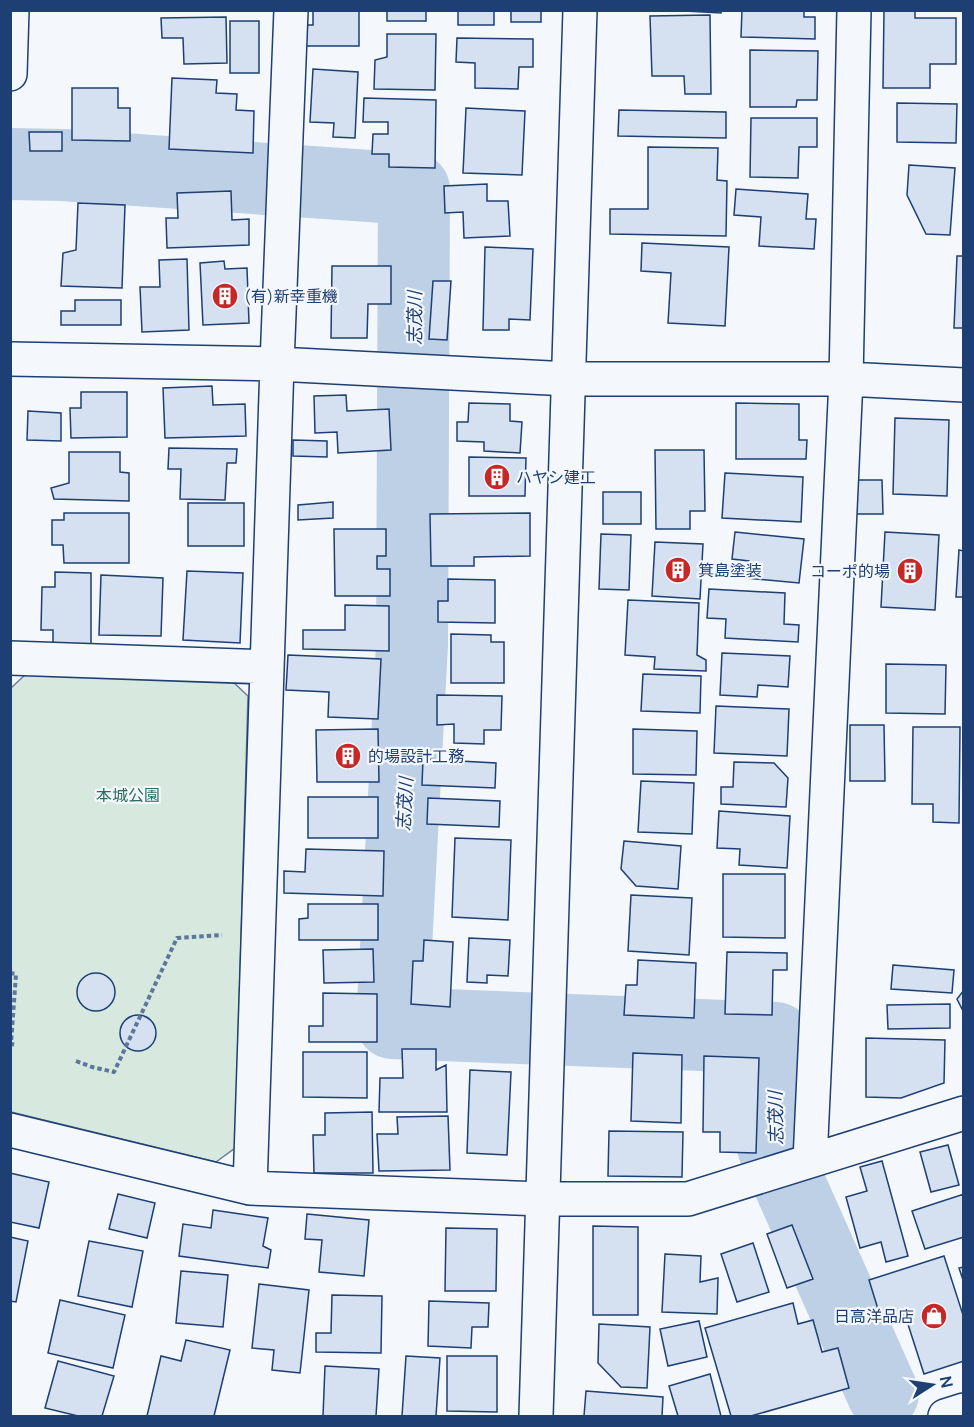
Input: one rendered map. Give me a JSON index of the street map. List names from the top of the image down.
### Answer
{
  "water": ["志茂川"],
  "parks": ["本城公園"],
  "places": {
    "building": [
      "(有)新幸重機",
      "ハヤシ建工",
      "箕島塗装",
      "コーポ的場",
      "的場設計工務"
    ],
    "shop": ["日高洋品店"]
  },
  "north": "right"
}
